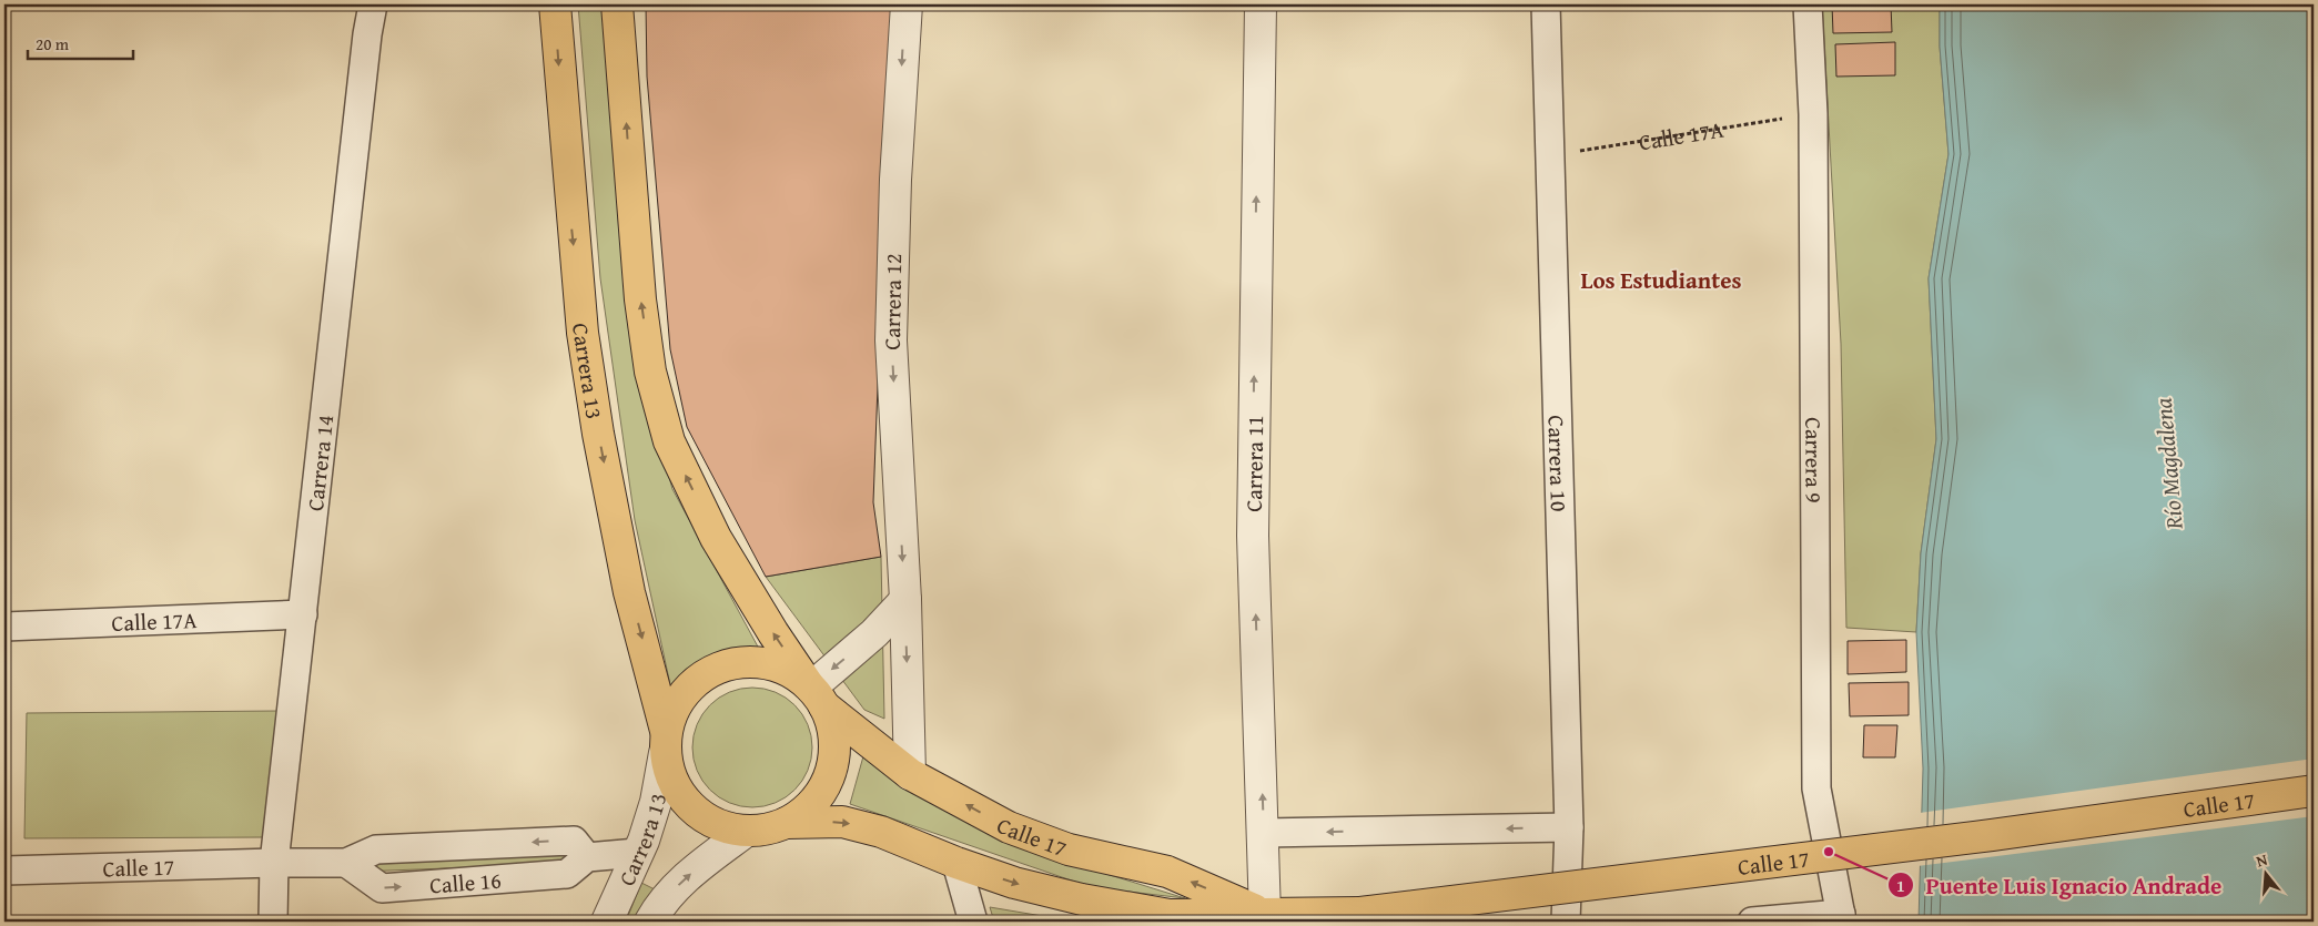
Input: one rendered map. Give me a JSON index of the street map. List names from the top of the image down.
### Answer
{
  "streets": {
    "highway": ["Carrera 13", "Calle 17"],
    "street": [
      "Calle 17A",
      "Carrera 12",
      "Carrera 9",
      "Carrera 14",
      "Carrera 11",
      "Carrera 10",
      "Calle 16"
    ]
  },
  "crossings": [
    ["Calle 17A", "Carrera 9"],
    ["Calle 17A", "Carrera 14"],
    ["Calle 17A", "Carrera 10"],
    ["Carrera 12", "Calle 17"],
    ["Carrera 13", "Calle 17"],
    ["Carrera 14", "Calle 17"],
    ["Carrera 14", "Calle 16"],
    ["Carrera 11", "Calle 17"],
    ["Calle 17", "Calle 16"]
  ],
  "one_way": ["Carrera 12", "Carrera 11"],
  "districts": ["Los Estudiantes"],
  "water": ["Río Magdalena"],
  "places": ["Puente Luis Ignacio Andrade"],
  "scale_bar": "20 m",
  "north": "top"
}
